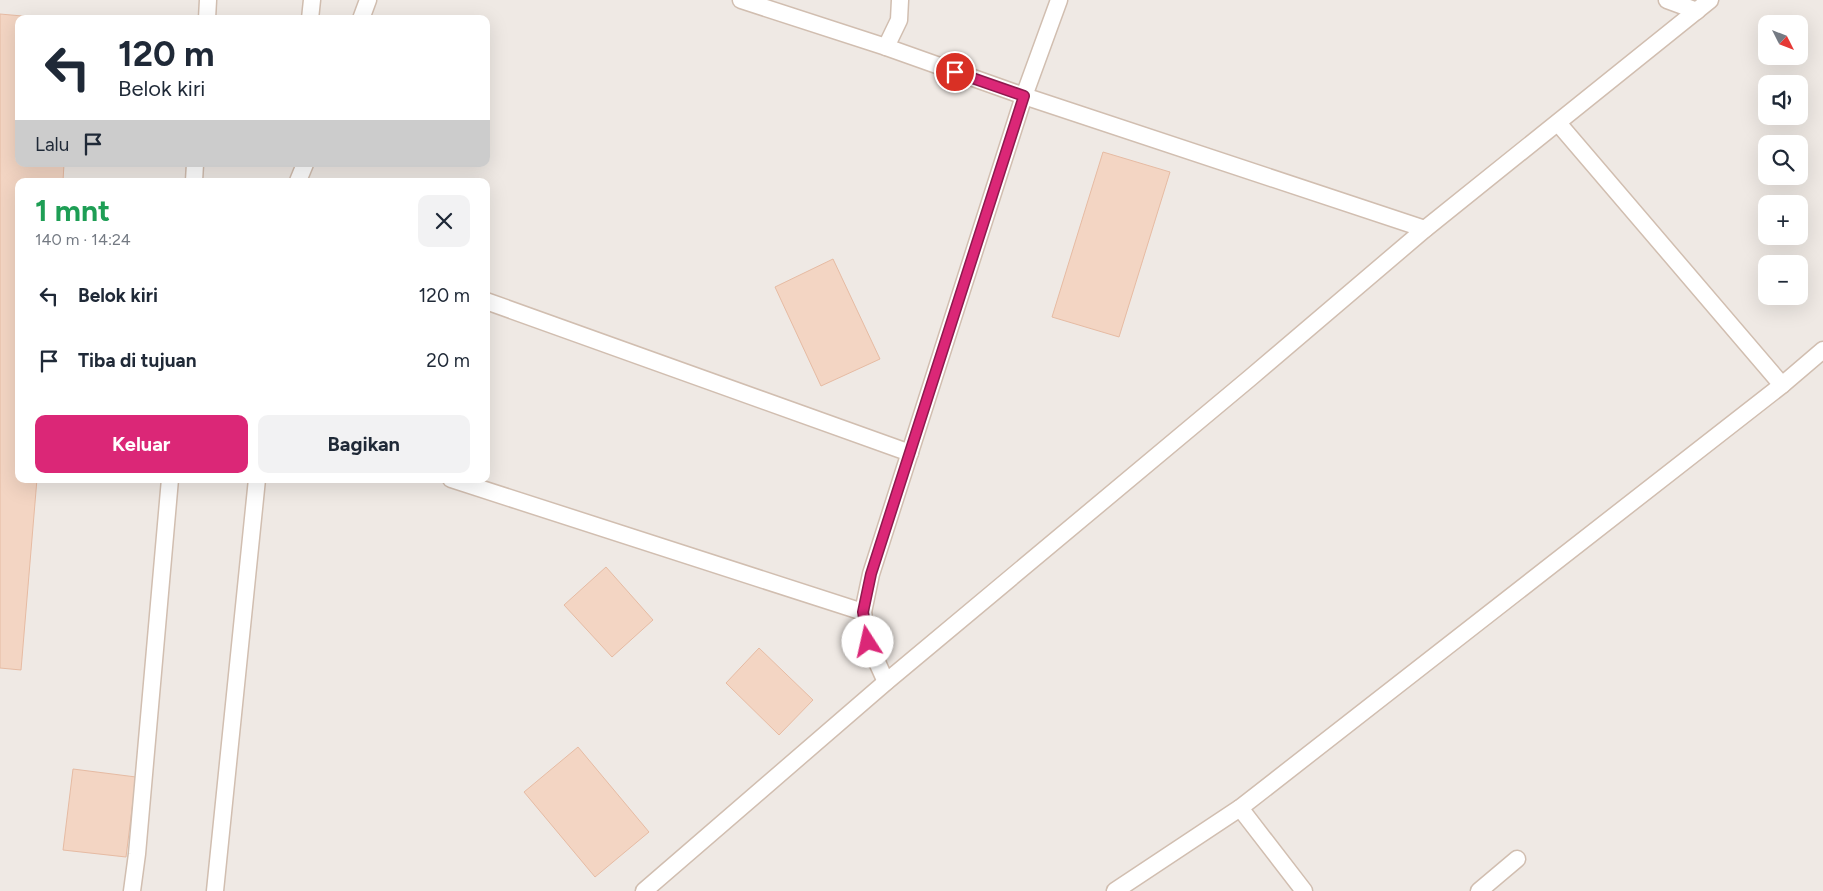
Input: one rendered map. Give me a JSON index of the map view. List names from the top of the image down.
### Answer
{
  "north": "bottom right",
  "page": {
    "map_buttons": ["+", "−"],
    "turn": ["120 m", "Belok kiri"],
    "then": "Lalu",
    "heading": ["1 mnt", "140 m · 14:24"],
    "list": [
      {
        "name": "Belok kiri",
        "value": "120 m"
      },
      {
        "name": "Tiba di tujuan",
        "value": "20 m"
      }
    ],
    "buttons": ["Keluar", "Bagikan"]
  }
}
